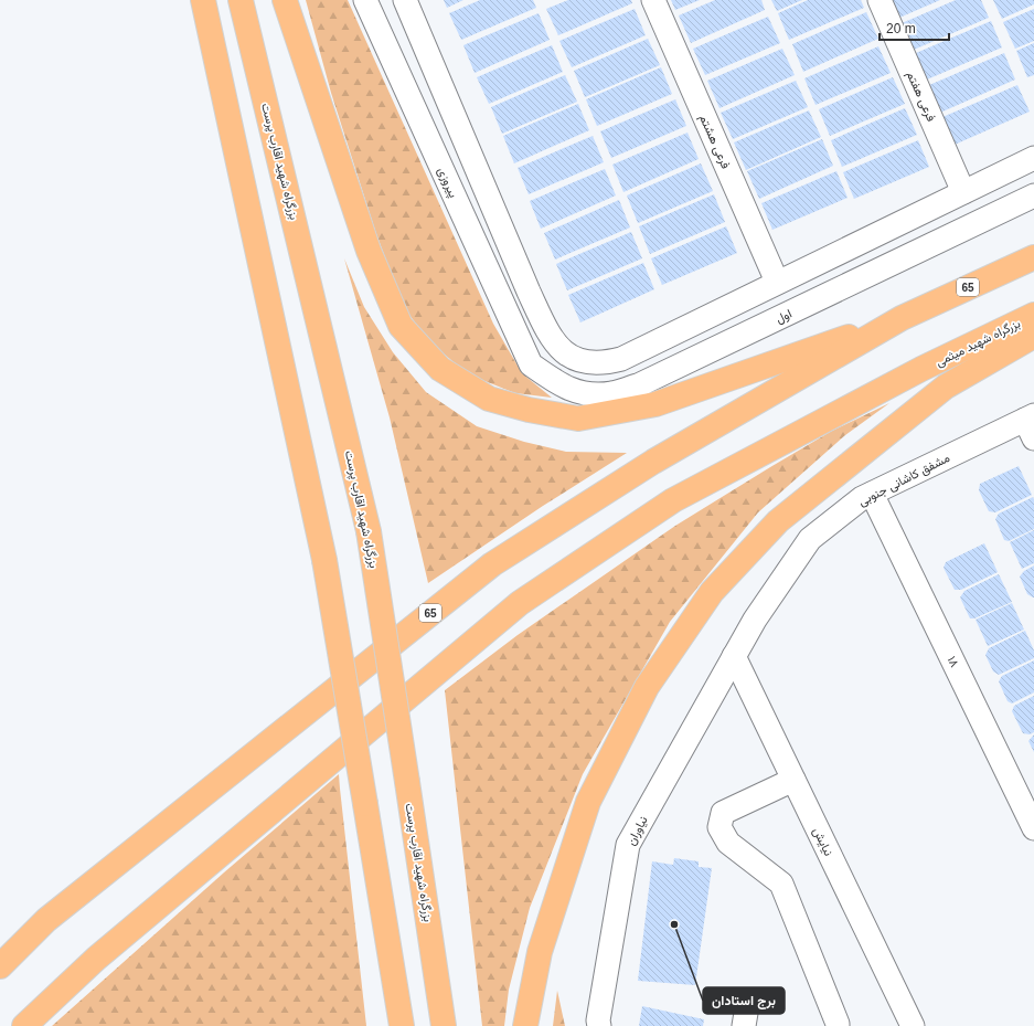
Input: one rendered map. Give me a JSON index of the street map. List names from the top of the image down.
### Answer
{
  "streets": {
    "highway": ["بزرگراه شهید اقارب پرست", "65", "بزرگراه شهید میثمی"],
    "street": [
      "فرعی هفتم",
      "فرعی هشتم",
      "پیروزی",
      "اول",
      "مشفق کاشانی جنوبی",
      "۱۸",
      "نیاوران",
      "نیایش"
    ]
  },
  "crossings": [
    ["پیروزی", "اول"],
    ["مشفق کاشانی جنوبی", "۱۸"],
    ["مشفق کاشانی جنوبی", "نیاوران"],
    ["مشفق کاشانی جنوبی", "نیایش"],
    ["نیاوران", "نیایش"]
  ],
  "places": ["برج استادان"],
  "scale_bar": "20 m"
}
